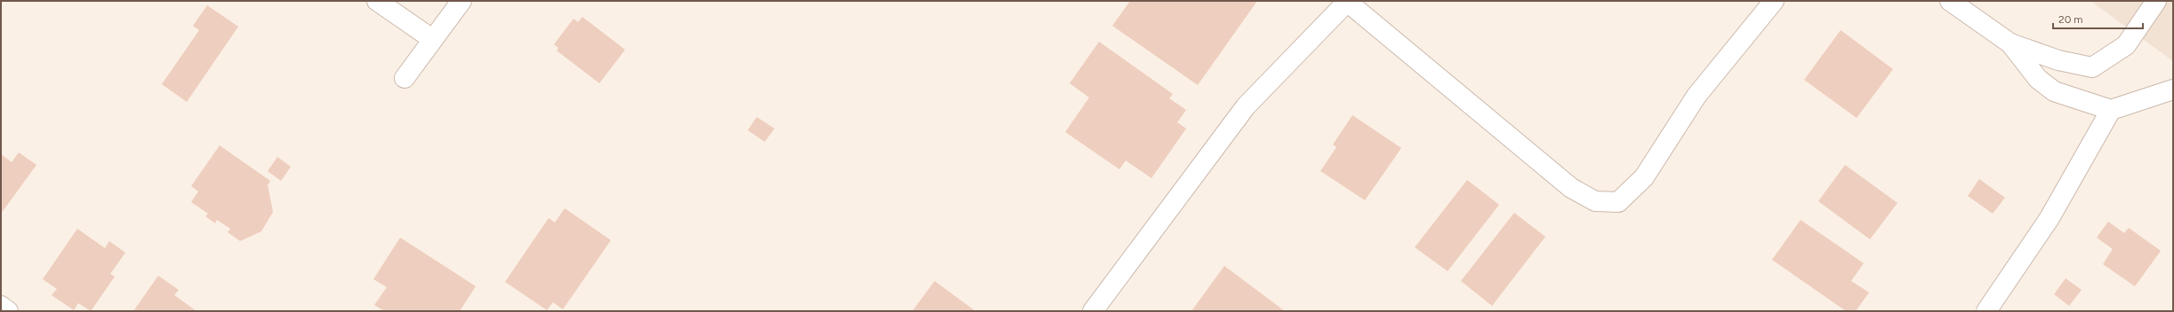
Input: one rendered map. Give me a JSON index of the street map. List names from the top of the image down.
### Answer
{
  "scale_bar": "20 m"
}
